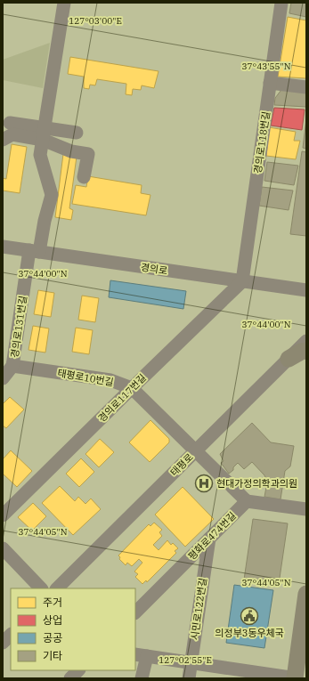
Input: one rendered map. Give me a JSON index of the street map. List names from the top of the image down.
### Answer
{
  "streets": {
    "street": [
      "경의로118번길",
      "경의로",
      "경의로131번길",
      "태평로10번길",
      "경의로117번길",
      "태평로",
      "평화로474번길",
      "시민로122번길"
    ]
  },
  "crossings": [
    ["경의로118번길", "경의로"],
    ["경의로118번길", "경의로117번길"],
    ["경의로", "경의로131번길"],
    ["경의로", "경의로117번길"],
    ["경의로131번길", "태평로10번길"],
    ["태평로10번길", "경의로117번길"],
    ["태평로10번길", "태평로"],
    ["태평로10번길", "평화로474번길"],
    ["평화로474번길", "시민로122번길"]
  ],
  "places": {
    "hospital": ["현대가정의학과의원"],
    "public building": ["의정부3동우체국"]
  },
  "legend": [
    "주거",
    "상업",
    "공공",
    "기타"
  ],
  "coordinates": [
    "127°03'00\"E",
    "37°43'55\"N",
    "37°44'00\"N",
    "37°44'05\"N",
    "127°02'55\"E"
  ]
}
